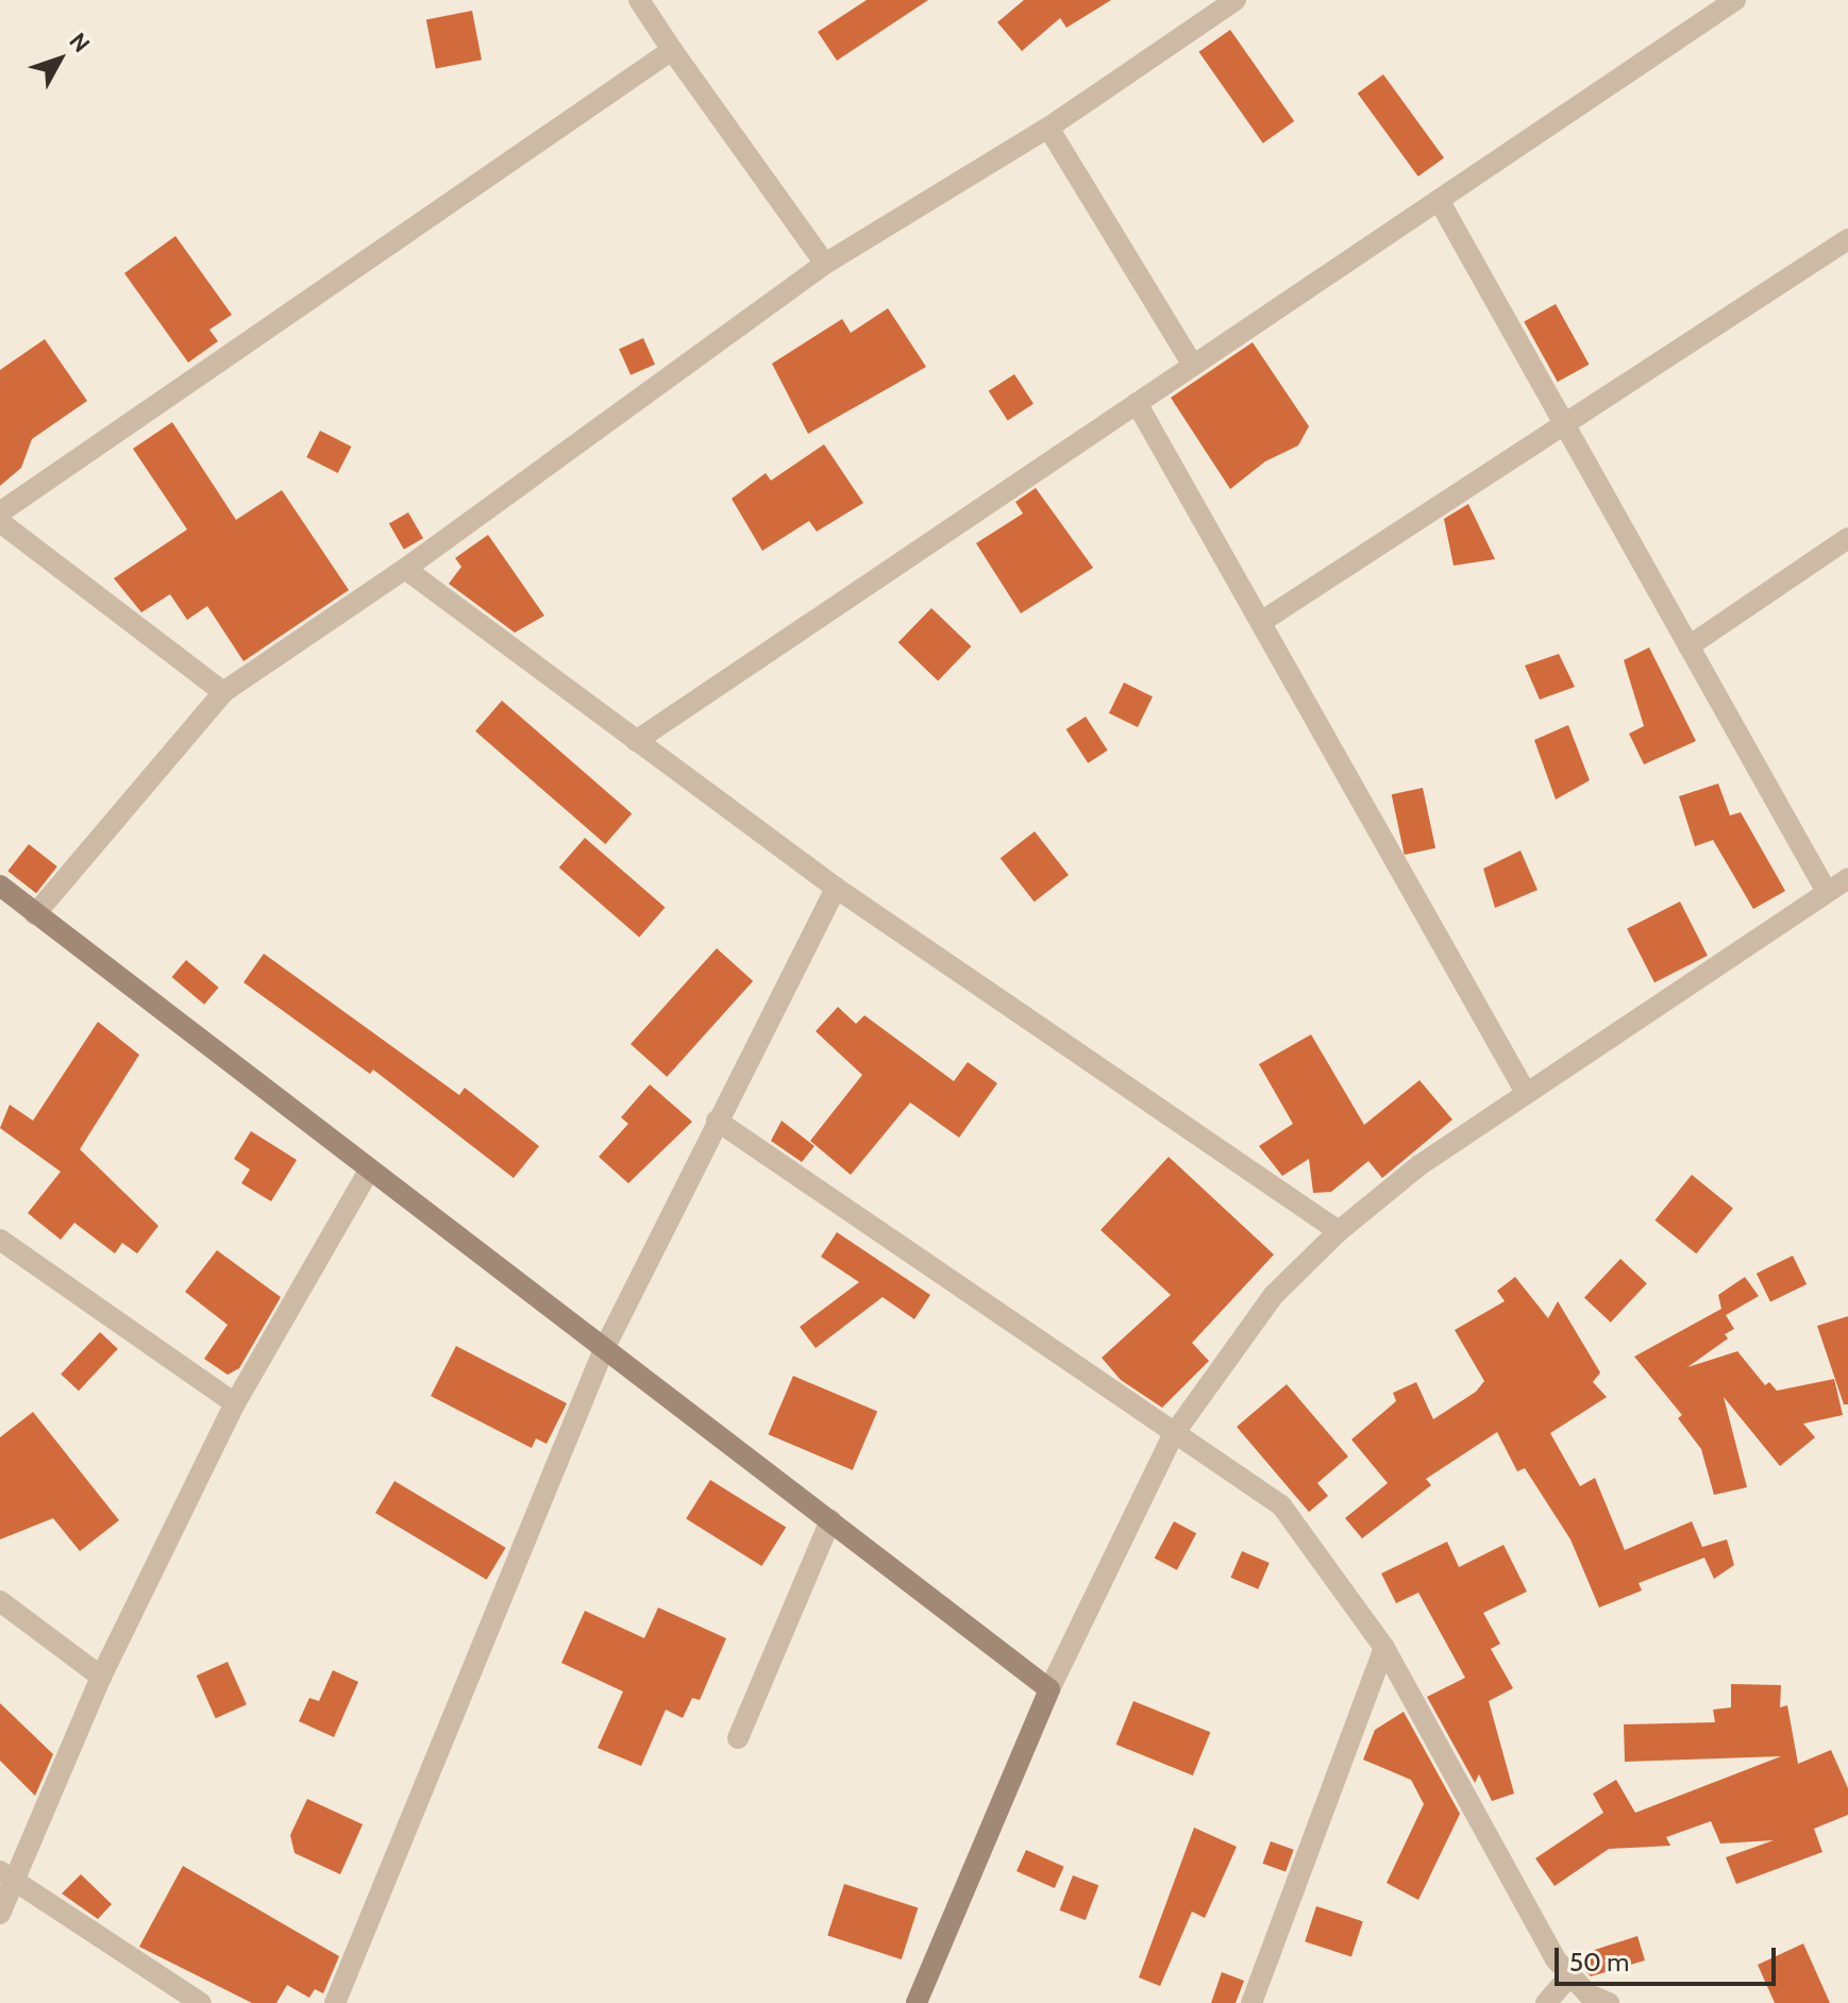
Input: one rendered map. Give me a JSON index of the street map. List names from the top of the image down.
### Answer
{
  "scale_bar": "50 m",
  "north": "top right"
}
